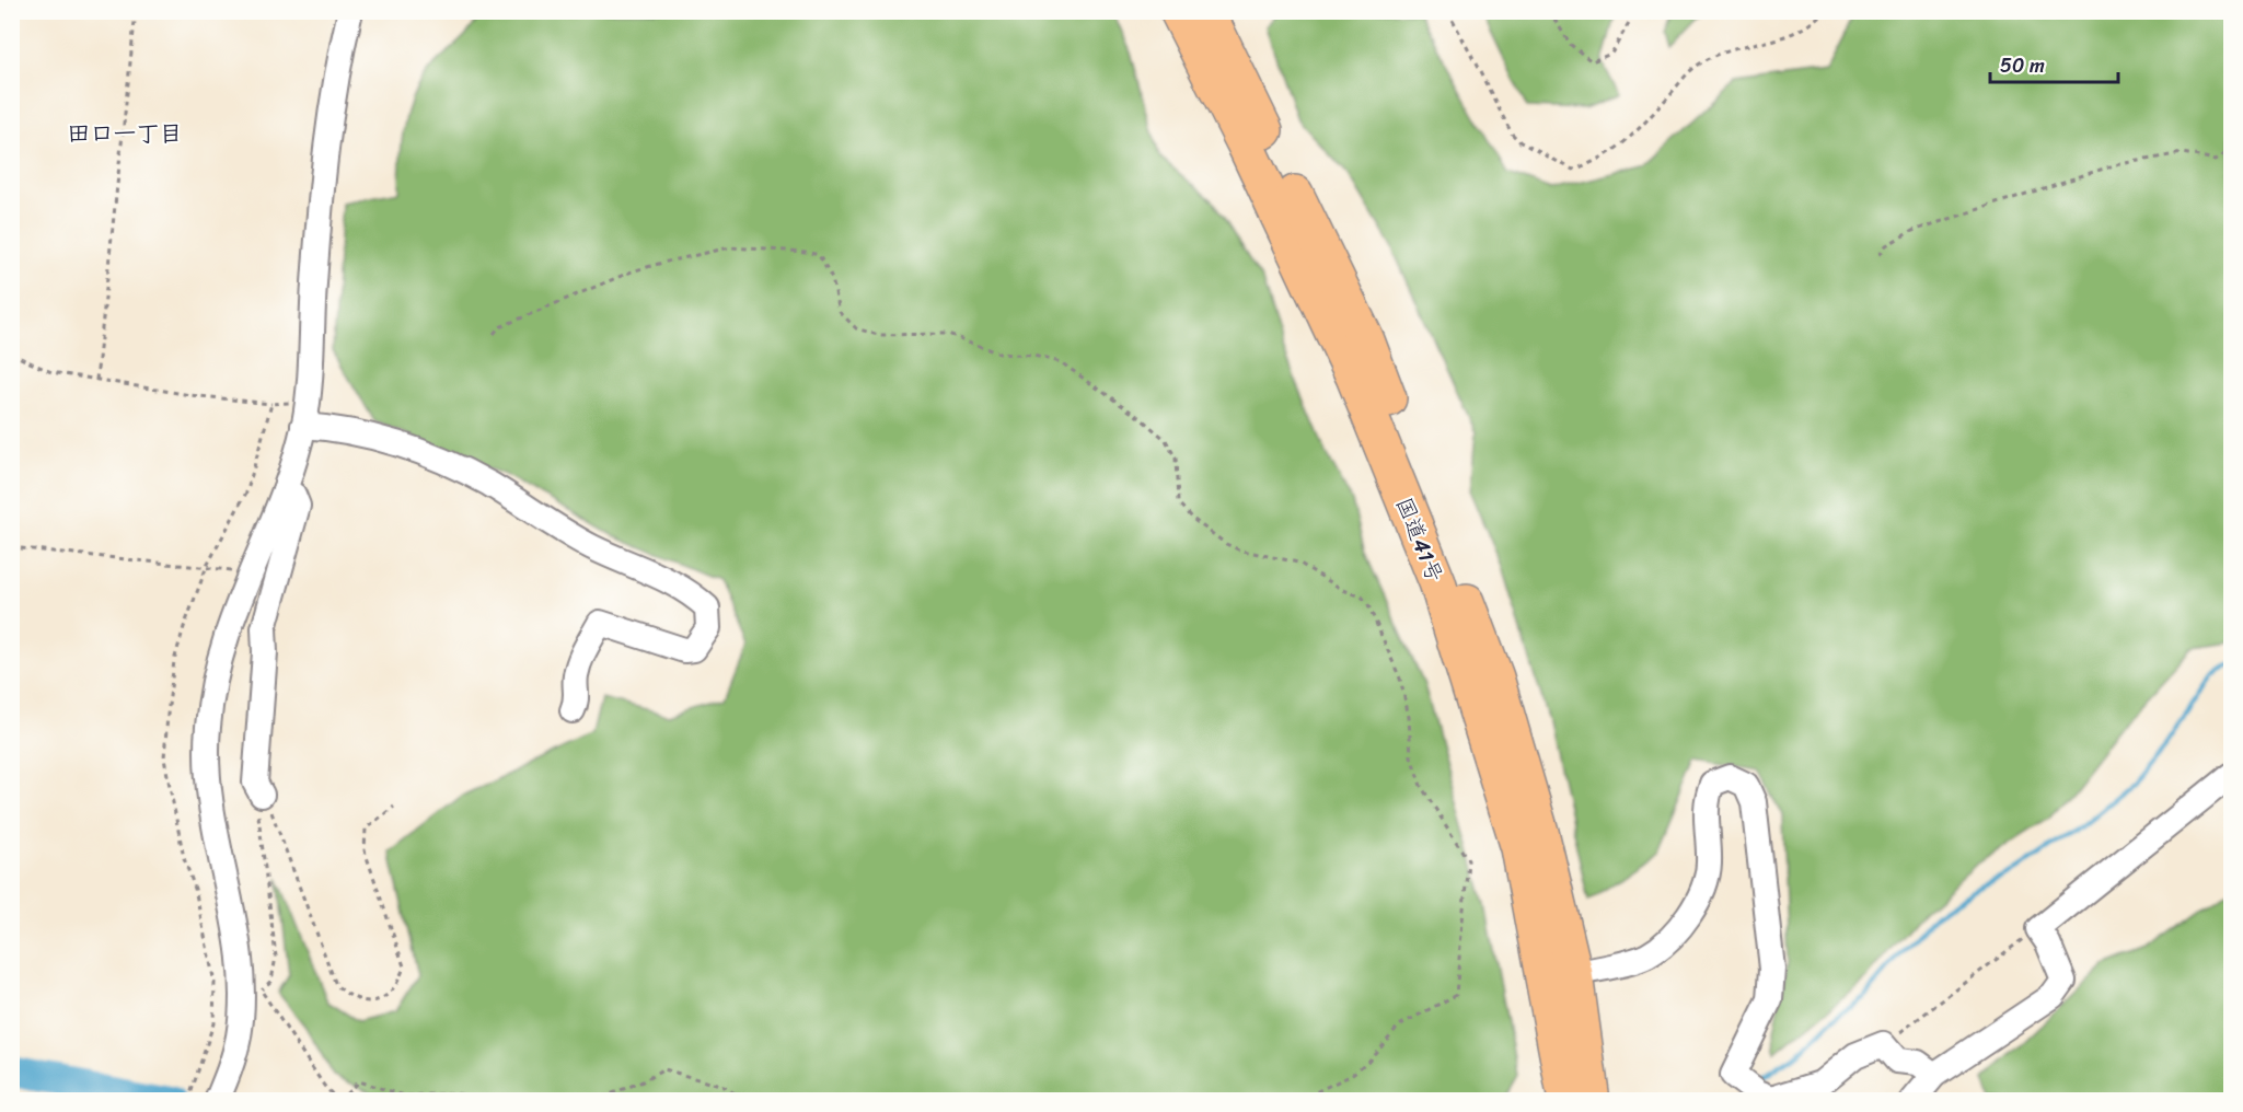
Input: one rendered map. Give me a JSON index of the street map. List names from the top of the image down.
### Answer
{
  "streets": {
    "highway": ["国道41号"]
  },
  "districts": ["田口一丁目"],
  "scale_bar": "50 m"
}
